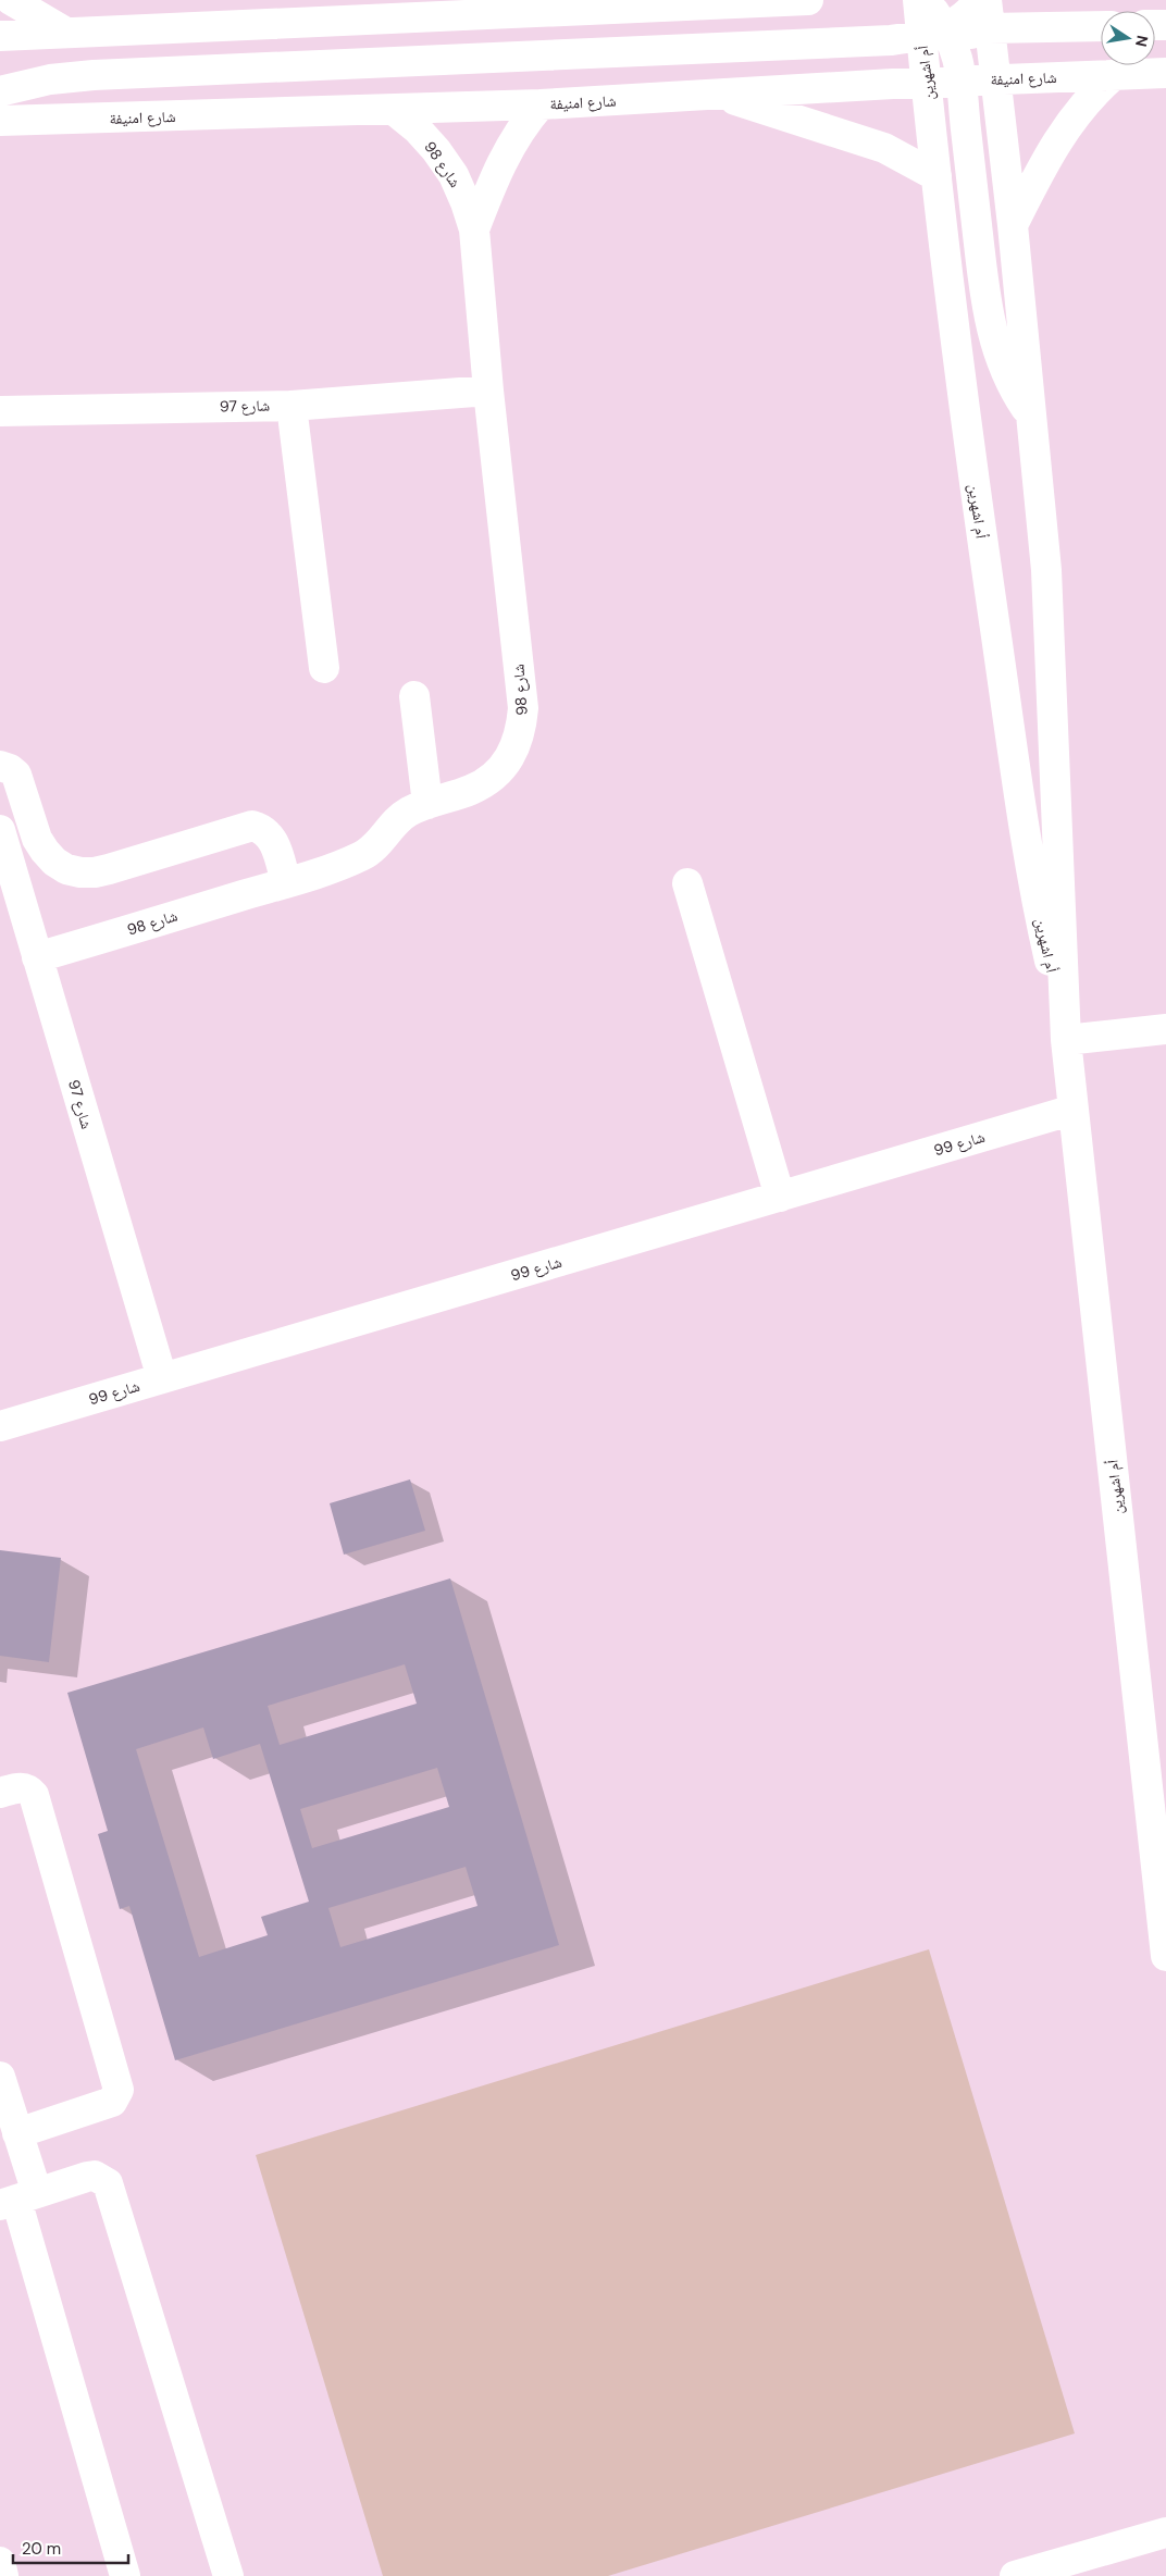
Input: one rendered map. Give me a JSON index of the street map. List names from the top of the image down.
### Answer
{
  "streets": {
    "street": [
      "أم اشهرين",
      "شارع امنيفة",
      "شارع 98",
      "شارع 97",
      "شارع 99"
    ]
  },
  "crossings": [
    ["أم اشهرين", "شارع امنيفة"],
    ["أم اشهرين", "شارع 99"],
    ["شارع امنيفة", "شارع 98"],
    ["شارع 98", "شارع 97"],
    ["شارع 97", "شارع 99"]
  ],
  "scale_bar": "20 m",
  "north": "right"
}
